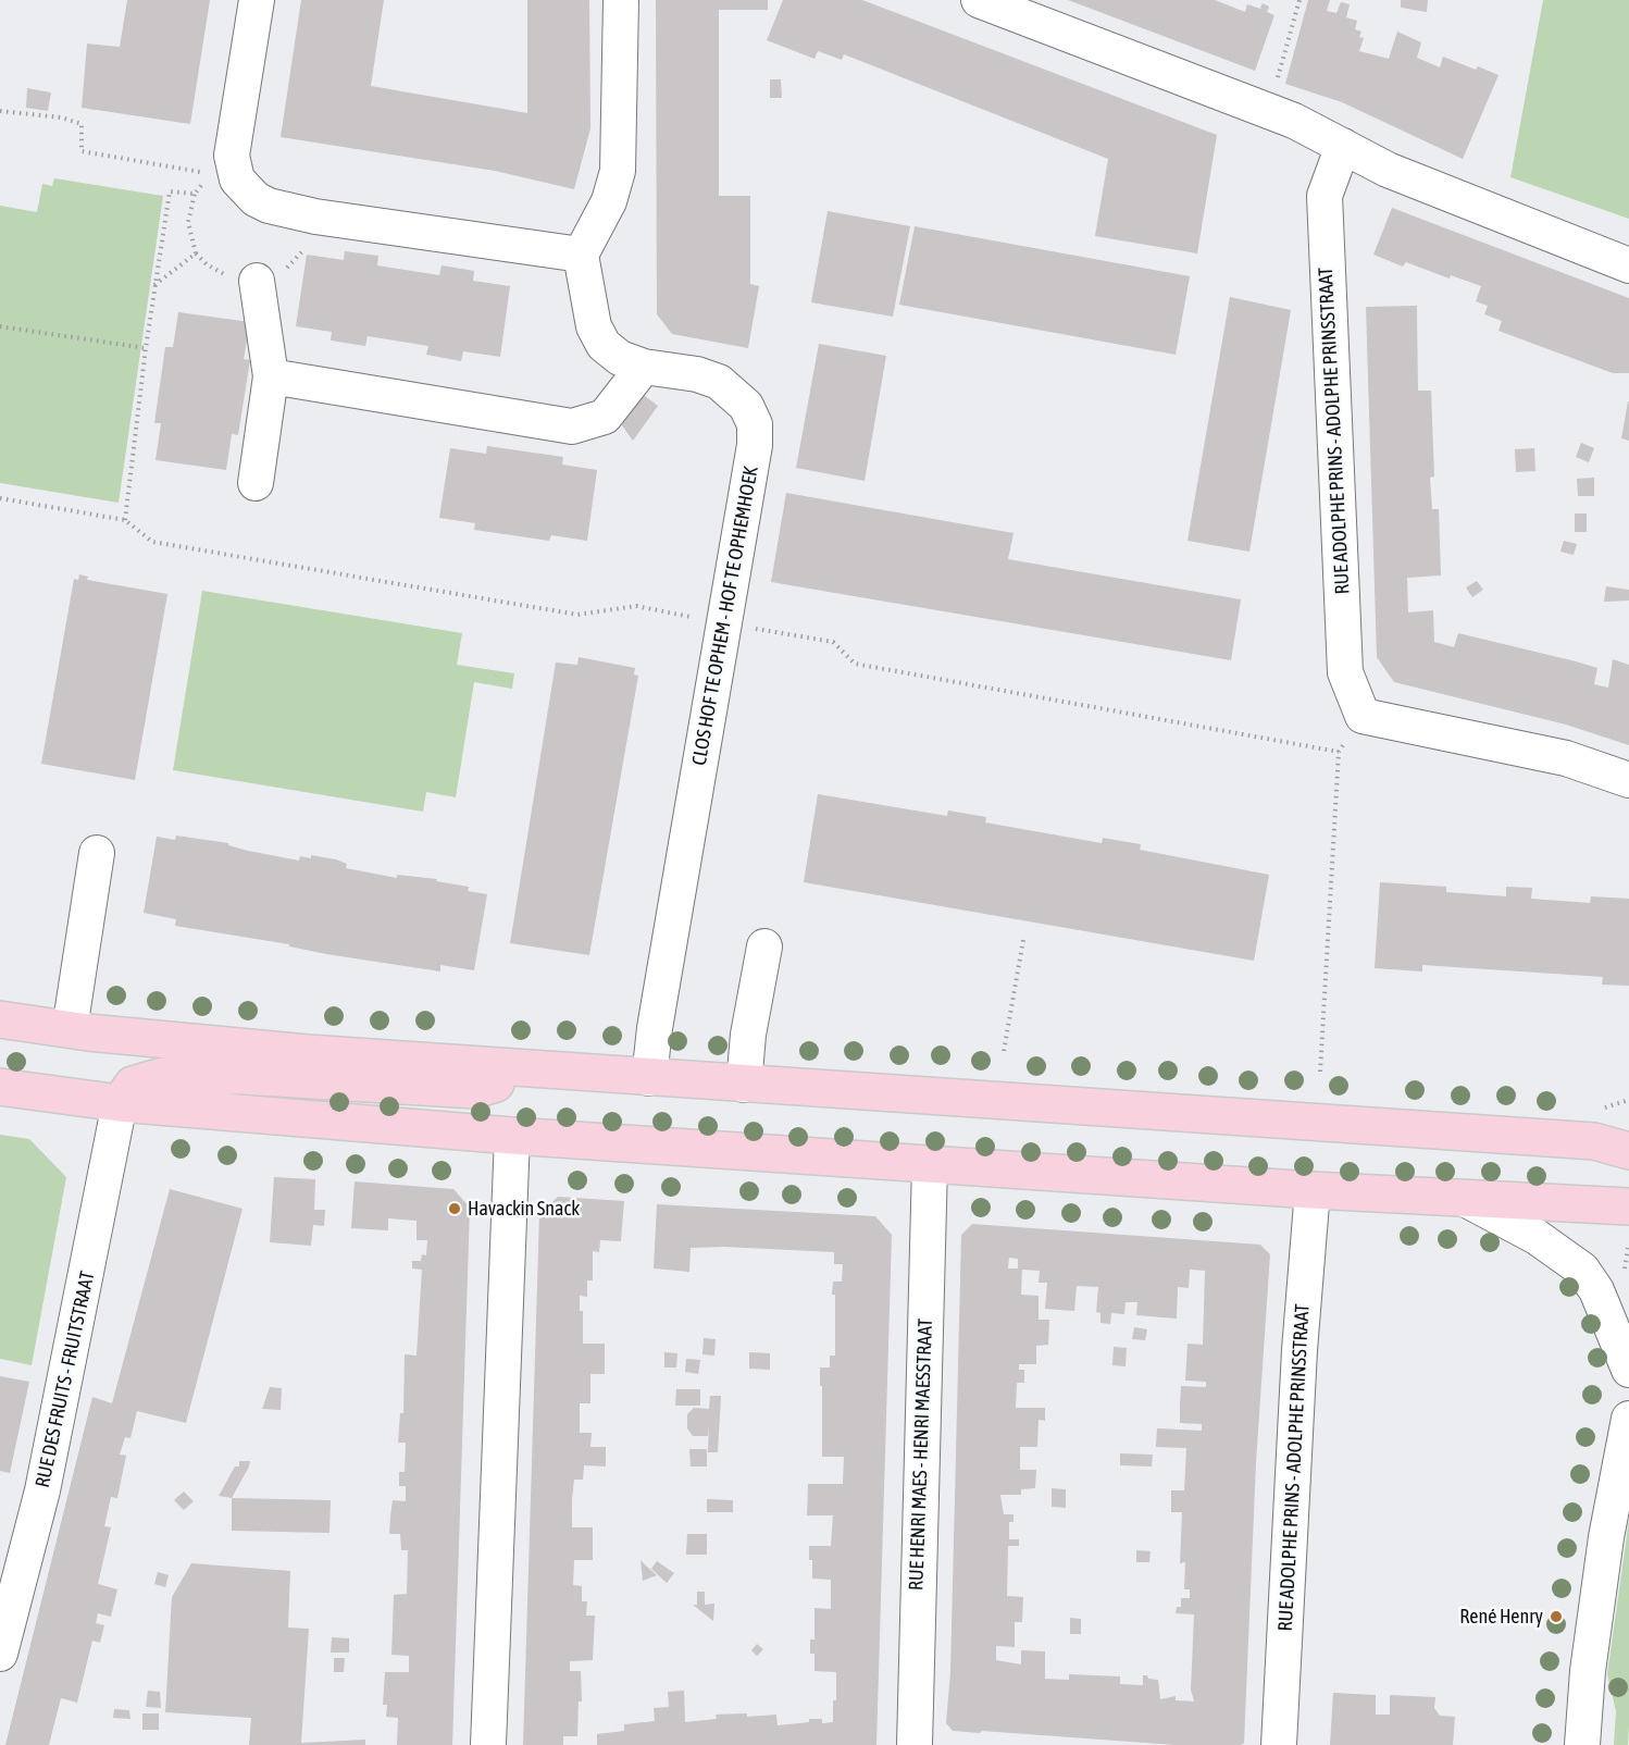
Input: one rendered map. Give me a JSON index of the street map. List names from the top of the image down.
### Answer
{
  "streets": {
    "street": [
      "RUE ADOLPHE PRINS - ADOLPHE PRINSSTRAAT",
      "CLOS HOF TE OPHEM - HOF TE OPHEMHOEK",
      "RUE DES FRUITS - FRUITSTRAAT",
      "RUE HENRI MAES - HENRI MAESSTRAAT"
    ]
  },
  "places": ["Havackin Snack", "René Henry"]
}
